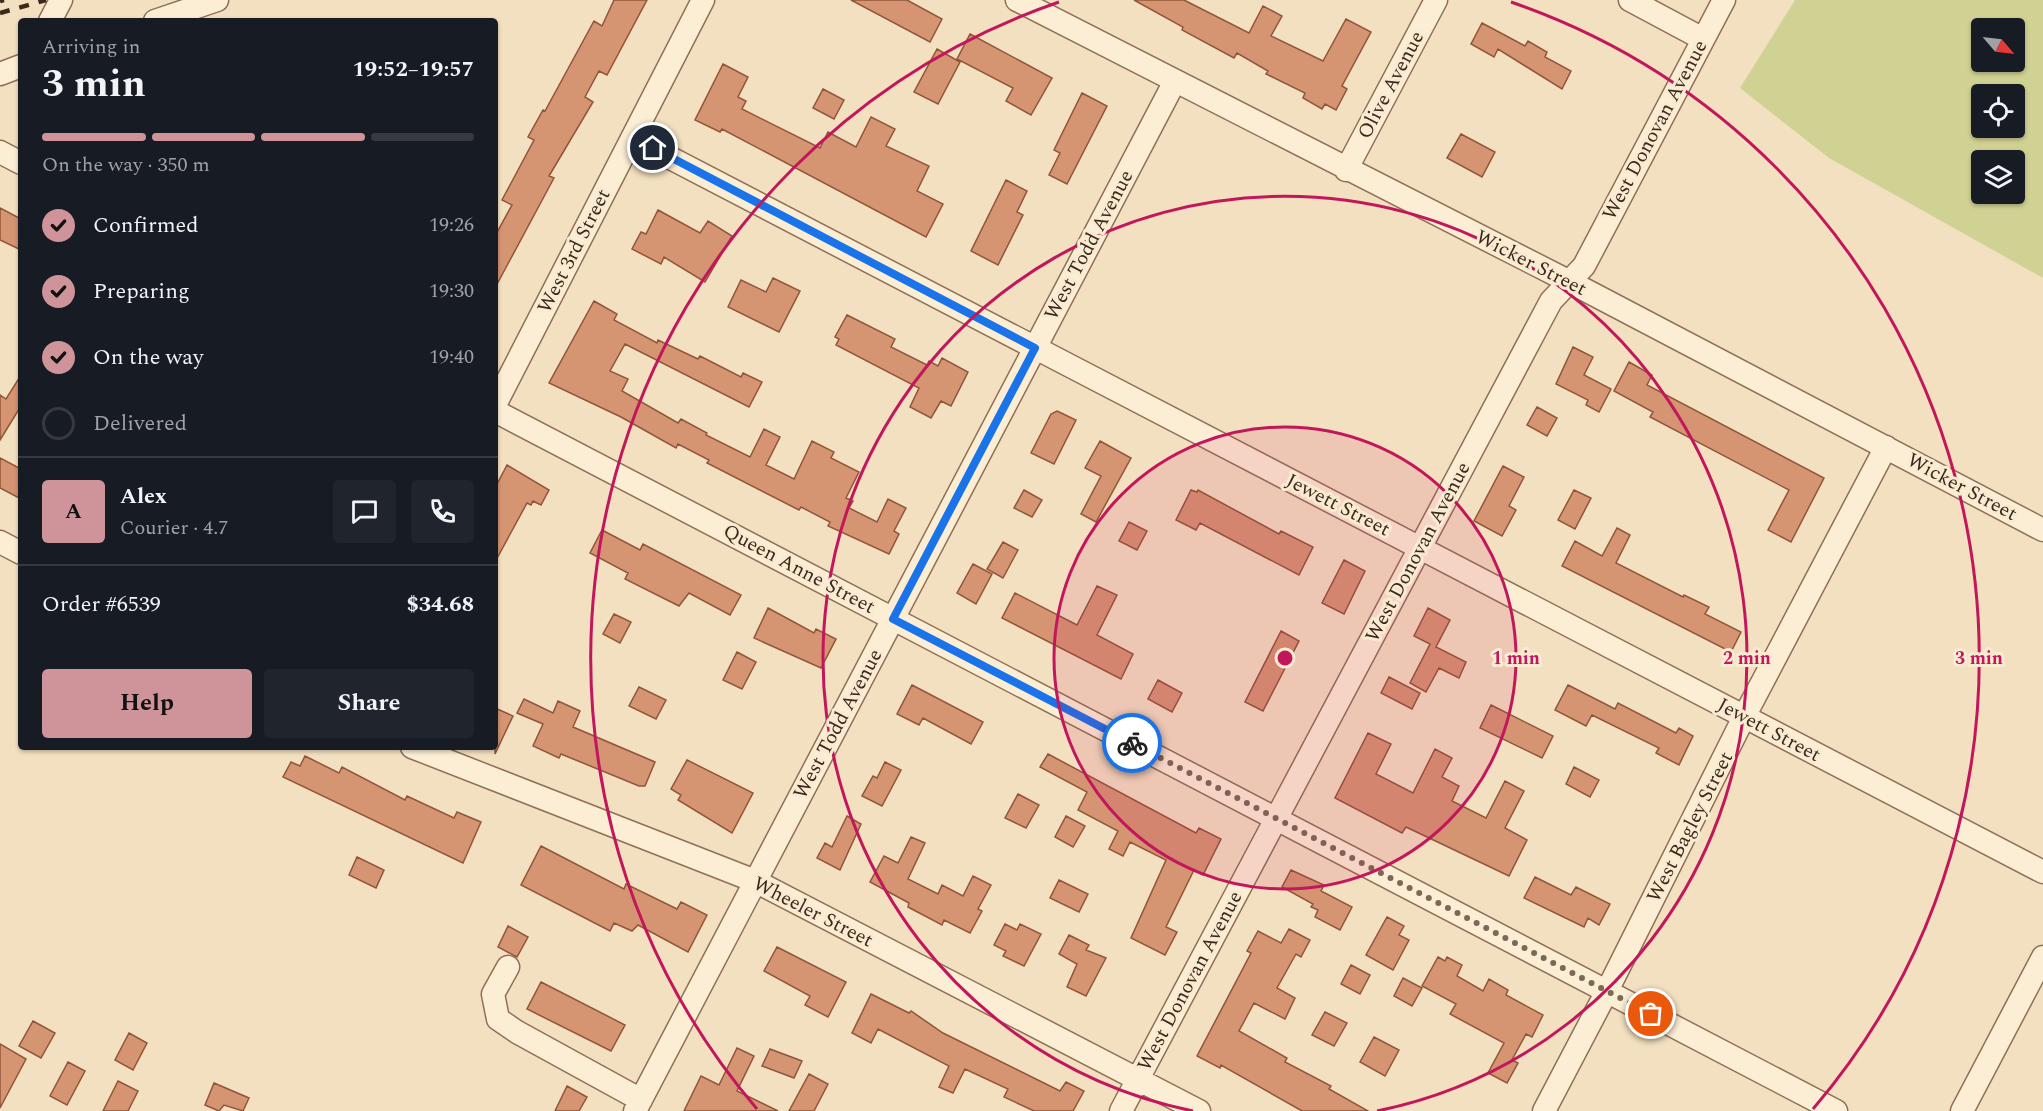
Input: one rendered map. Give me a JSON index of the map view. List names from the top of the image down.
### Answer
{
  "streets": {
    "street": [
      "Olive Avenue",
      "West Donovan Avenue",
      "West Todd Avenue",
      "West 3rd Street",
      "Wicker Street",
      "Jewett Street",
      "Queen Anne Street",
      "West Bagley Street",
      "Wheeler Street"
    ]
  },
  "crossings": [
    ["Olive Avenue", "Wicker Street"],
    ["West Donovan Avenue", "Wicker Street"],
    ["West Donovan Avenue", "Jewett Street"],
    ["West Donovan Avenue", "Queen Anne Street"],
    ["West Donovan Avenue", "Wheeler Street"],
    ["West Todd Avenue", "Wicker Street"],
    ["West Todd Avenue", "Jewett Street"],
    ["West Todd Avenue", "Queen Anne Street"],
    ["West Todd Avenue", "Wheeler Street"],
    ["West 3rd Street", "Jewett Street"],
    ["Wicker Street", "West Bagley Street"],
    ["Jewett Street", "West Bagley Street"],
    ["Queen Anne Street", "West Bagley Street"]
  ],
  "north": "bottom right",
  "page": {
    "heading": ["3 min", "Arriving in", "19:52–19:57"],
    "panel": [
      "Alex",
      "Courier · 4.7",
      "Order #6539",
      "$34.68"
    ],
    "bar": "On the way · 350 m",
    "list": [
      ["Confirmed", "19:26"],
      ["Preparing", "19:30"],
      ["On the way", "19:40"],
      "Delivered"
    ],
    "round": "A",
    "buttons": ["Help", "Share"]
  },
  "rings": ["1 min", "2 min", "3 min"]
}
